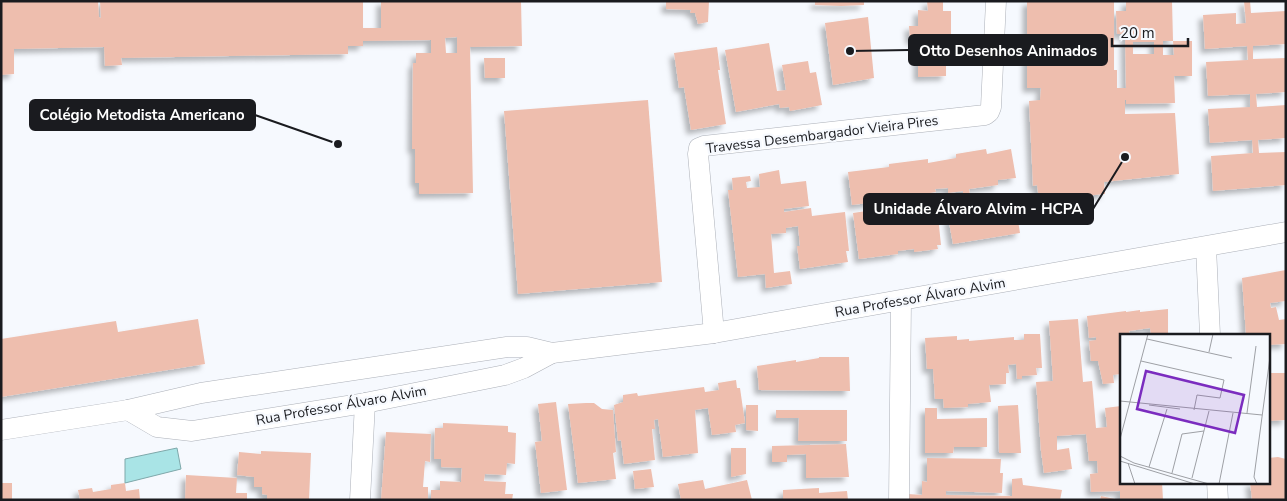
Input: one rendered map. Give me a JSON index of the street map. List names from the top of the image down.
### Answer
{
  "streets": {
    "street": ["Travessa Desembargador Vieira Pires", "Rua Professor Álvaro Alvim"]
  },
  "crossings": [
    ["Travessa Desembargador Vieira Pires", "Rua Professor Álvaro Alvim"]
  ],
  "places": ["Otto Desenhos Animados", "Colégio Metodista Americano", "Unidade Álvaro Alvim - HCPA"],
  "scale_bar": "20 m"
}
